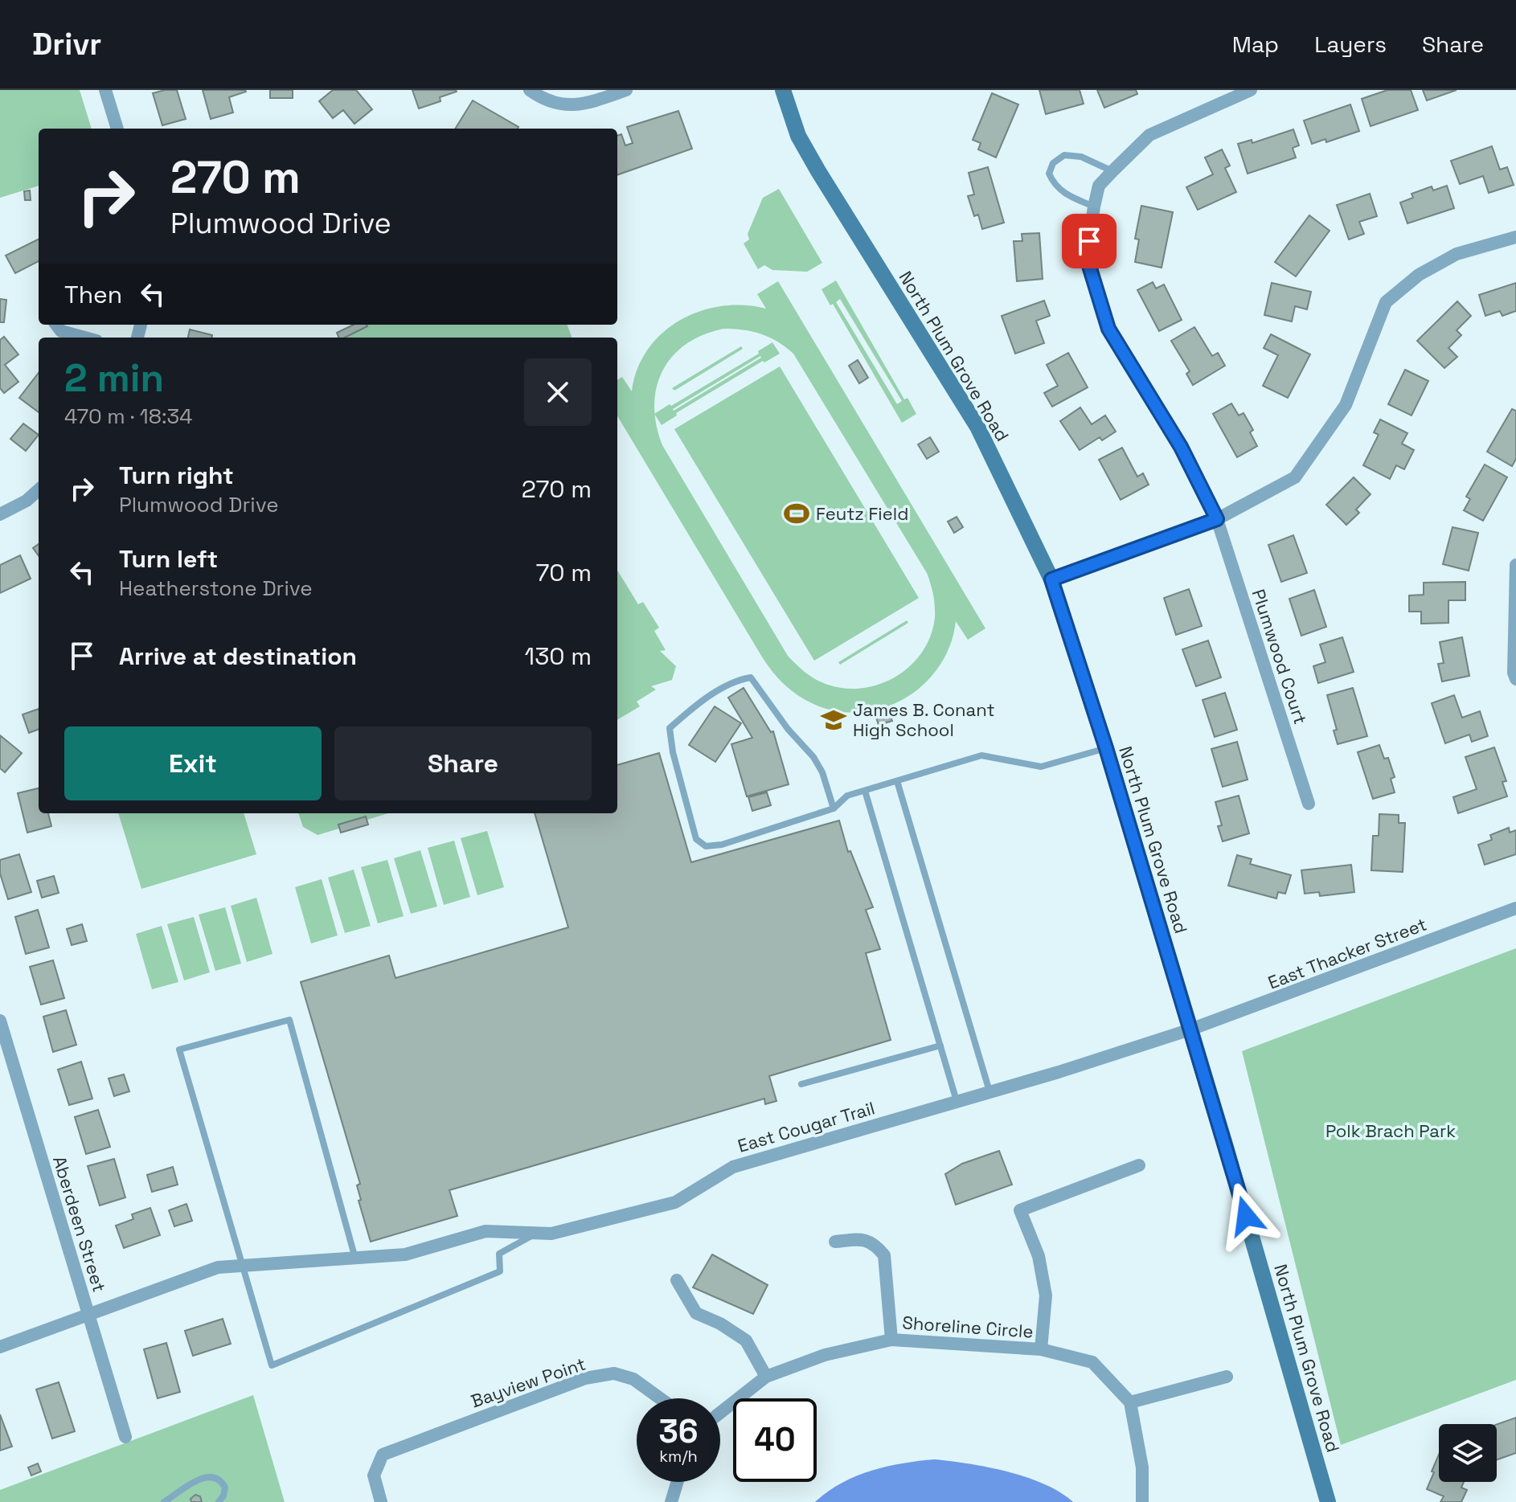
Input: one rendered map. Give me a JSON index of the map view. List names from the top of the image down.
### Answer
{
  "streets": {
    "street": [
      "North Plum Grove Road",
      "Plumwood Court",
      "East Thacker Street",
      "East Cougar Trail",
      "Aberdeen Street",
      "Shoreline Circle",
      "Bayview Point"
    ]
  },
  "crossings": [
    ["North Plum Grove Road", "East Thacker Street"],
    ["North Plum Grove Road", "East Cougar Trail"],
    ["East Thacker Street", "East Cougar Trail"]
  ],
  "parks": ["Polk Brach Park"],
  "places": {
    "sports": ["Feutz Field"],
    "school or university": ["James B. Conant High School"]
  },
  "page": {
    "header": "Drivr",
    "nav": ["Map", "Layers", "Share"],
    "turn": ["270 m", "Plumwood Drive"],
    "then": "Then",
    "heading": ["2 min", "470 m · 18:34"],
    "list": [
      {
        "name": "Turn right",
        "note": "Plumwood Drive",
        "value": "270 m"
      },
      {
        "name": "Turn left",
        "note": "Heatherstone Drive",
        "value": "70 m"
      },
      {
        "name": "Arrive at destination",
        "value": "130 m"
      }
    ],
    "buttons": ["Exit", "Share"],
    "speed": "36 km/h",
    "limit": "40"
  }
}
